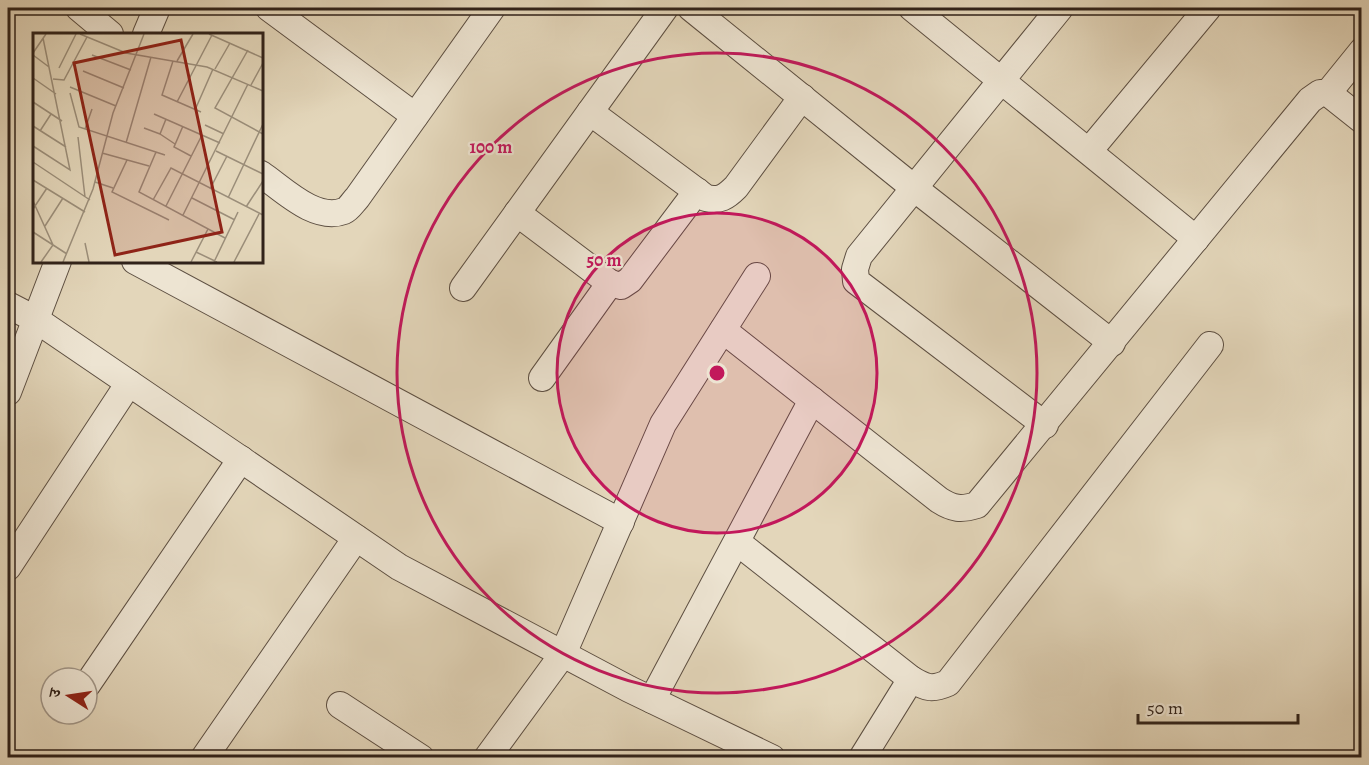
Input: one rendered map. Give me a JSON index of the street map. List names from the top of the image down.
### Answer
{
  "scale_bar": "50 m",
  "north": "left",
  "rings": ["100 m", "50 m"]
}
